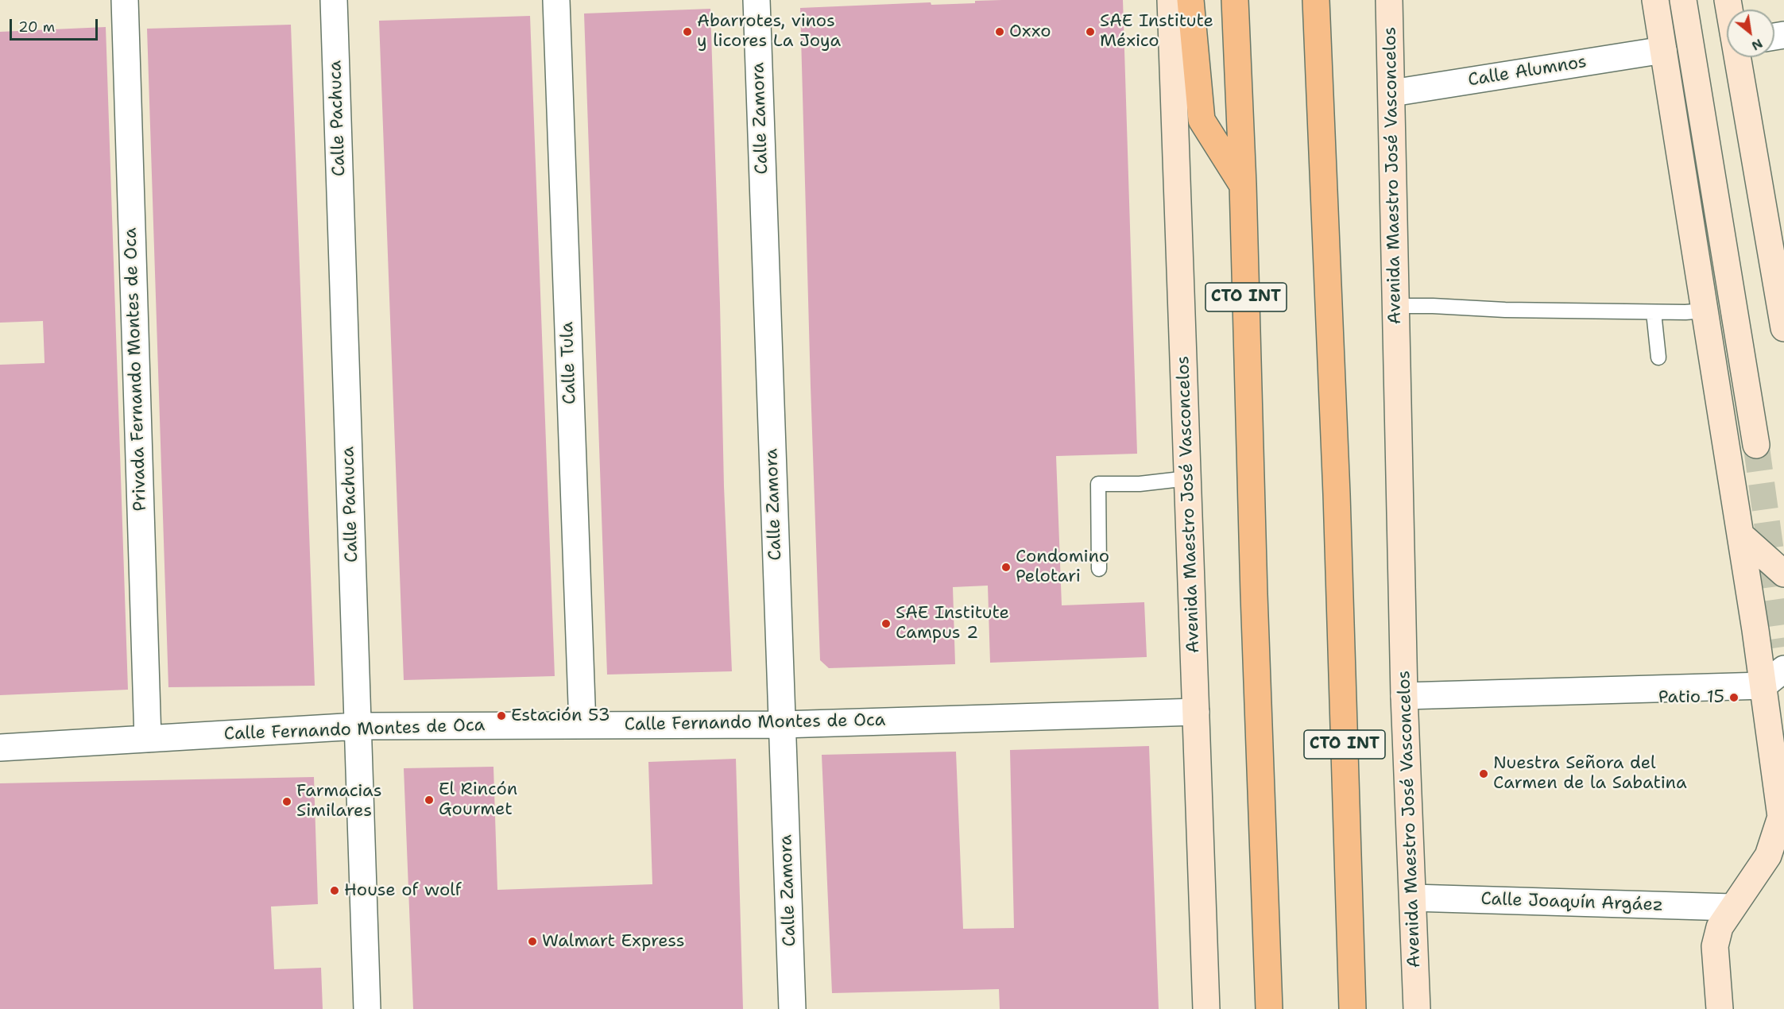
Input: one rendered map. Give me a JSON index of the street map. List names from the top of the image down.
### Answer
{
  "streets": {
    "highway": ["CTO INT"],
    "main road": ["Avenida Maestro José Vasconcelos"],
    "street": [
      "Calle Alumnos",
      "Calle Pachuca",
      "Calle Zamora",
      "Calle Tula",
      "Privada Fernando Montes de Oca",
      "Calle Fernando Montes de Oca",
      "Calle Joaquín Argáez"
    ]
  },
  "crossings": [
    ["Calle Alumnos", "Avenida Maestro José Vasconcelos"],
    ["Calle Pachuca", "Calle Fernando Montes de Oca"],
    ["Calle Zamora", "Calle Fernando Montes de Oca"],
    ["Avenida Maestro José Vasconcelos", "Calle Fernando Montes de Oca"],
    ["Avenida Maestro José Vasconcelos", "Calle Joaquín Argáez"],
    ["Calle Tula", "Calle Fernando Montes de Oca"],
    ["Privada Fernando Montes de Oca", "Calle Fernando Montes de Oca"]
  ],
  "places": [
    "Abarrotes, vinos y licores La Joya",
    "Oxxo",
    "SAE Institute México",
    "Condomino Pelotari",
    "SAE Institute Campus 2",
    "Patio 15",
    "Estación 53",
    "Nuestra Señora del Carmen de la Sabatina",
    "El Rincón Gourmet",
    "Farmacias Similares",
    "House of wolf",
    "Walmart Express"
  ],
  "scale_bar": "20 m",
  "north": "bottom right"
}
